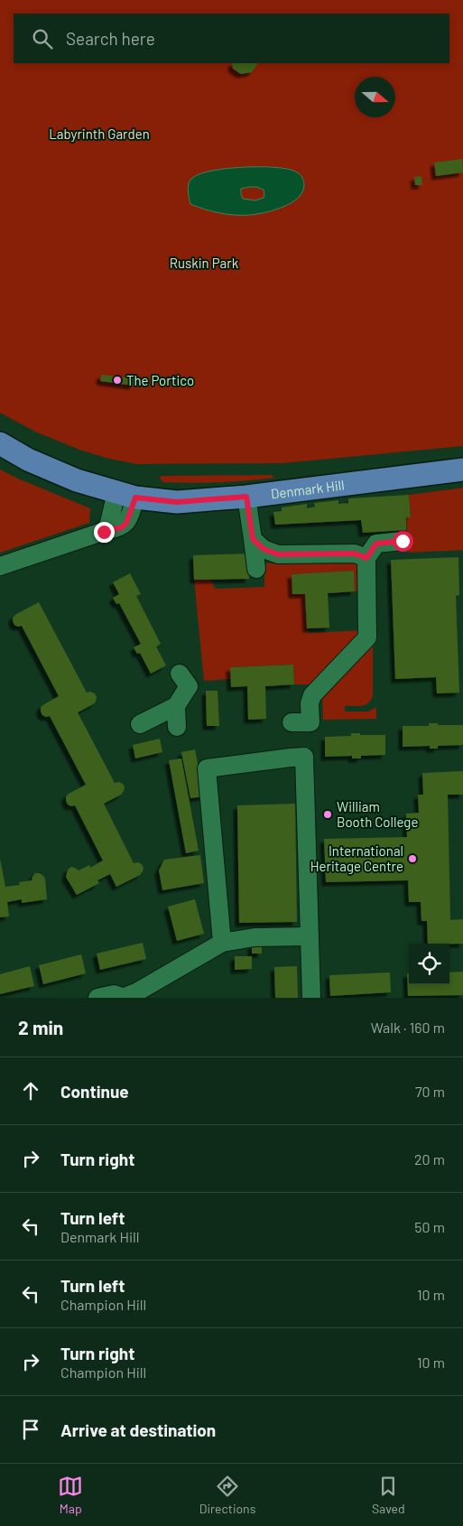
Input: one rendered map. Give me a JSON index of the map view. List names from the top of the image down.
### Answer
{
  "streets": {
    "main road": ["Denmark Hill"]
  },
  "parks": ["Labyrinth Garden", "Ruskin Park"],
  "places": ["The Portico", "William Booth College", "International Heritage Centre"],
  "north": "right",
  "page": {
    "search": "Search here",
    "heading": ["2 min", "Walk · 160 m"],
    "list": [
      ["Continue", "70 m"],
      ["Turn right", "20 m"],
      ["Turn left", "Denmark Hill", "50 m"],
      ["Turn left", "Champion Hill", "10 m"],
      ["Turn right", "Champion Hill", "10 m"],
      "Arrive at destination"
    ],
    "nav": ["Map", "Directions", "Saved"]
  }
}
